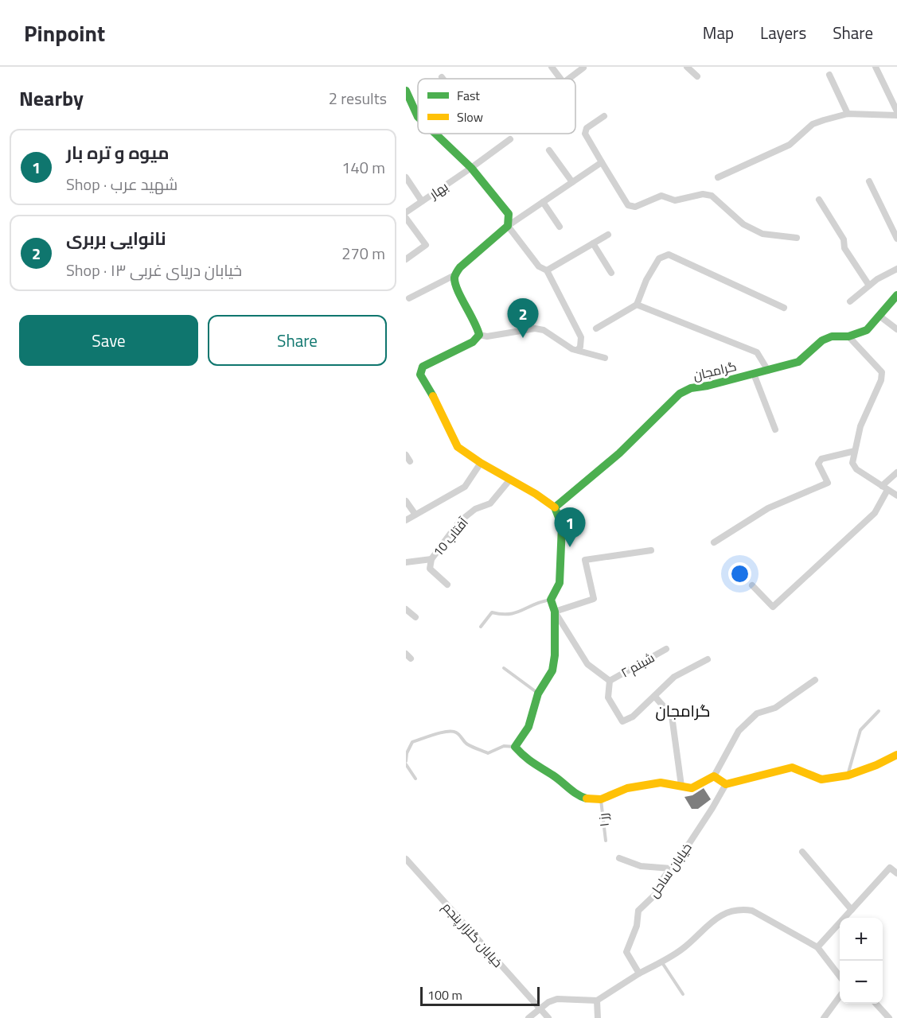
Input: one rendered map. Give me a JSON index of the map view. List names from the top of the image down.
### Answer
{
  "streets": {
    "street": [
      "بهار",
      "گرامجان",
      "آفتاب 10",
      "شبنم ۲",
      "خیابان ساحل",
      "خیابان گلزار پنجم"
    ],
    "lane": ["رز ۱"]
  },
  "districts": ["گرامجان"],
  "legend": ["Fast", "Slow"],
  "scale_bar": "100 m",
  "page": {
    "header": "Pinpoint",
    "nav": ["Map", "Layers", "Share"],
    "heading": ["Nearby", "2 results"],
    "list": [
      {
        "mark": "1",
        "name": "میوه و تره بار",
        "note": "Shop · شهید عرب",
        "value": "140 m"
      },
      {
        "mark": "2",
        "name": "نانوایی بربری",
        "note": "Shop · خیابان دریای غربی ۱۳",
        "value": "270 m"
      }
    ],
    "pins": ["2", "1"],
    "buttons": ["Save", "Share"],
    "map_buttons": ["+", "−"],
    "scale": "100 m"
  }
}
